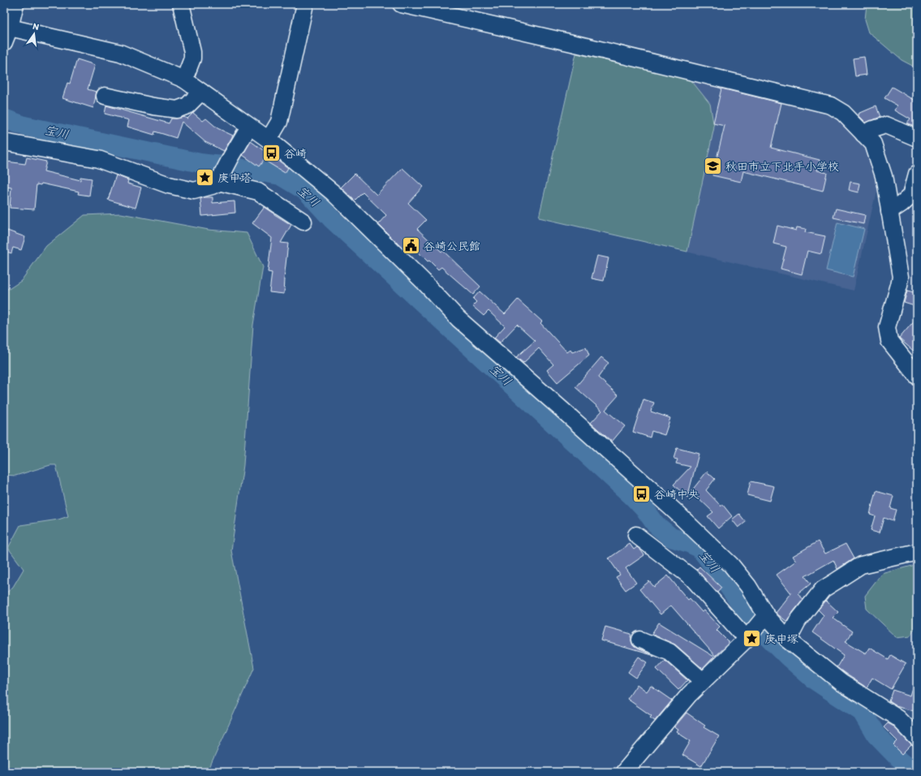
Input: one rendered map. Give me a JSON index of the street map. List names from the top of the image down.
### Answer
{
  "water": ["宝川"],
  "places": {
    "bus stop": ["谷崎", "谷崎中央"],
    "school or university": ["秋田市立下北手小学校"],
    "place": ["庚申塔", "庚申塚"],
    "public building": ["谷崎公民館"]
  },
  "north": "top"
}
